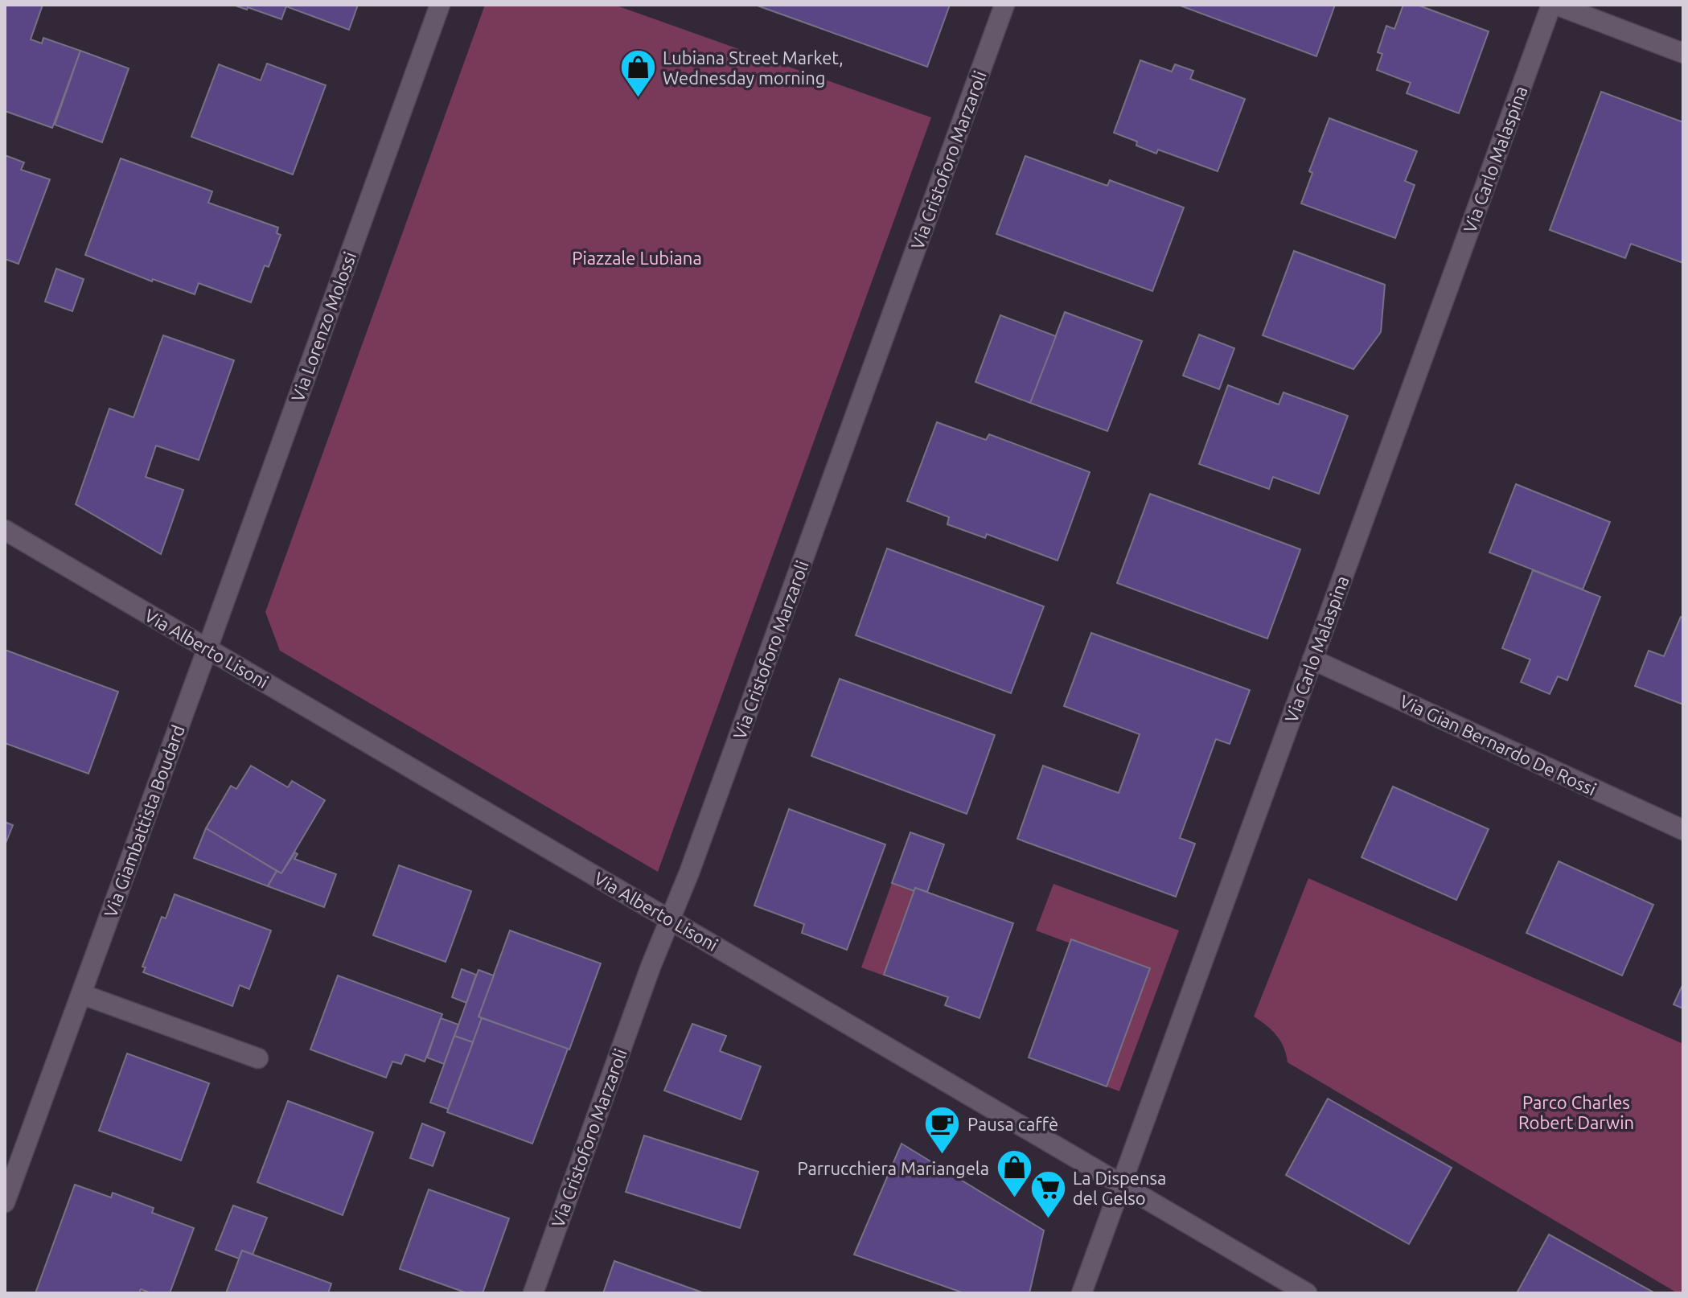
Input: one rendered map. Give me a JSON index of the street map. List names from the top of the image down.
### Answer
{
  "streets": {
    "street": [
      "Via Carlo Malaspina",
      "Via Cristoforo Marzaroli",
      "Via Lorenzo Molossi",
      "Via Alberto Lisoni",
      "Via Gian Bernardo De Rossi",
      "Via Giambattista Boudard"
    ]
  },
  "crossings": [
    ["Via Carlo Malaspina", "Via Alberto Lisoni"],
    ["Via Carlo Malaspina", "Via Gian Bernardo De Rossi"],
    ["Via Cristoforo Marzaroli", "Via Alberto Lisoni"],
    ["Via Lorenzo Molossi", "Via Alberto Lisoni"],
    ["Via Lorenzo Molossi", "Via Giambattista Boudard"],
    ["Via Alberto Lisoni", "Via Giambattista Boudard"]
  ],
  "parks": ["Piazzale Lubiana", "Parco Charles Robert Darwin"],
  "places": {
    "shop": ["Lubiana Street Market, Wednesday morning", "Parrucchiera Mariangela"],
    "cafe": ["Pausa caffè"],
    "supermarket": ["La Dispensa del Gelso"]
  }
}
